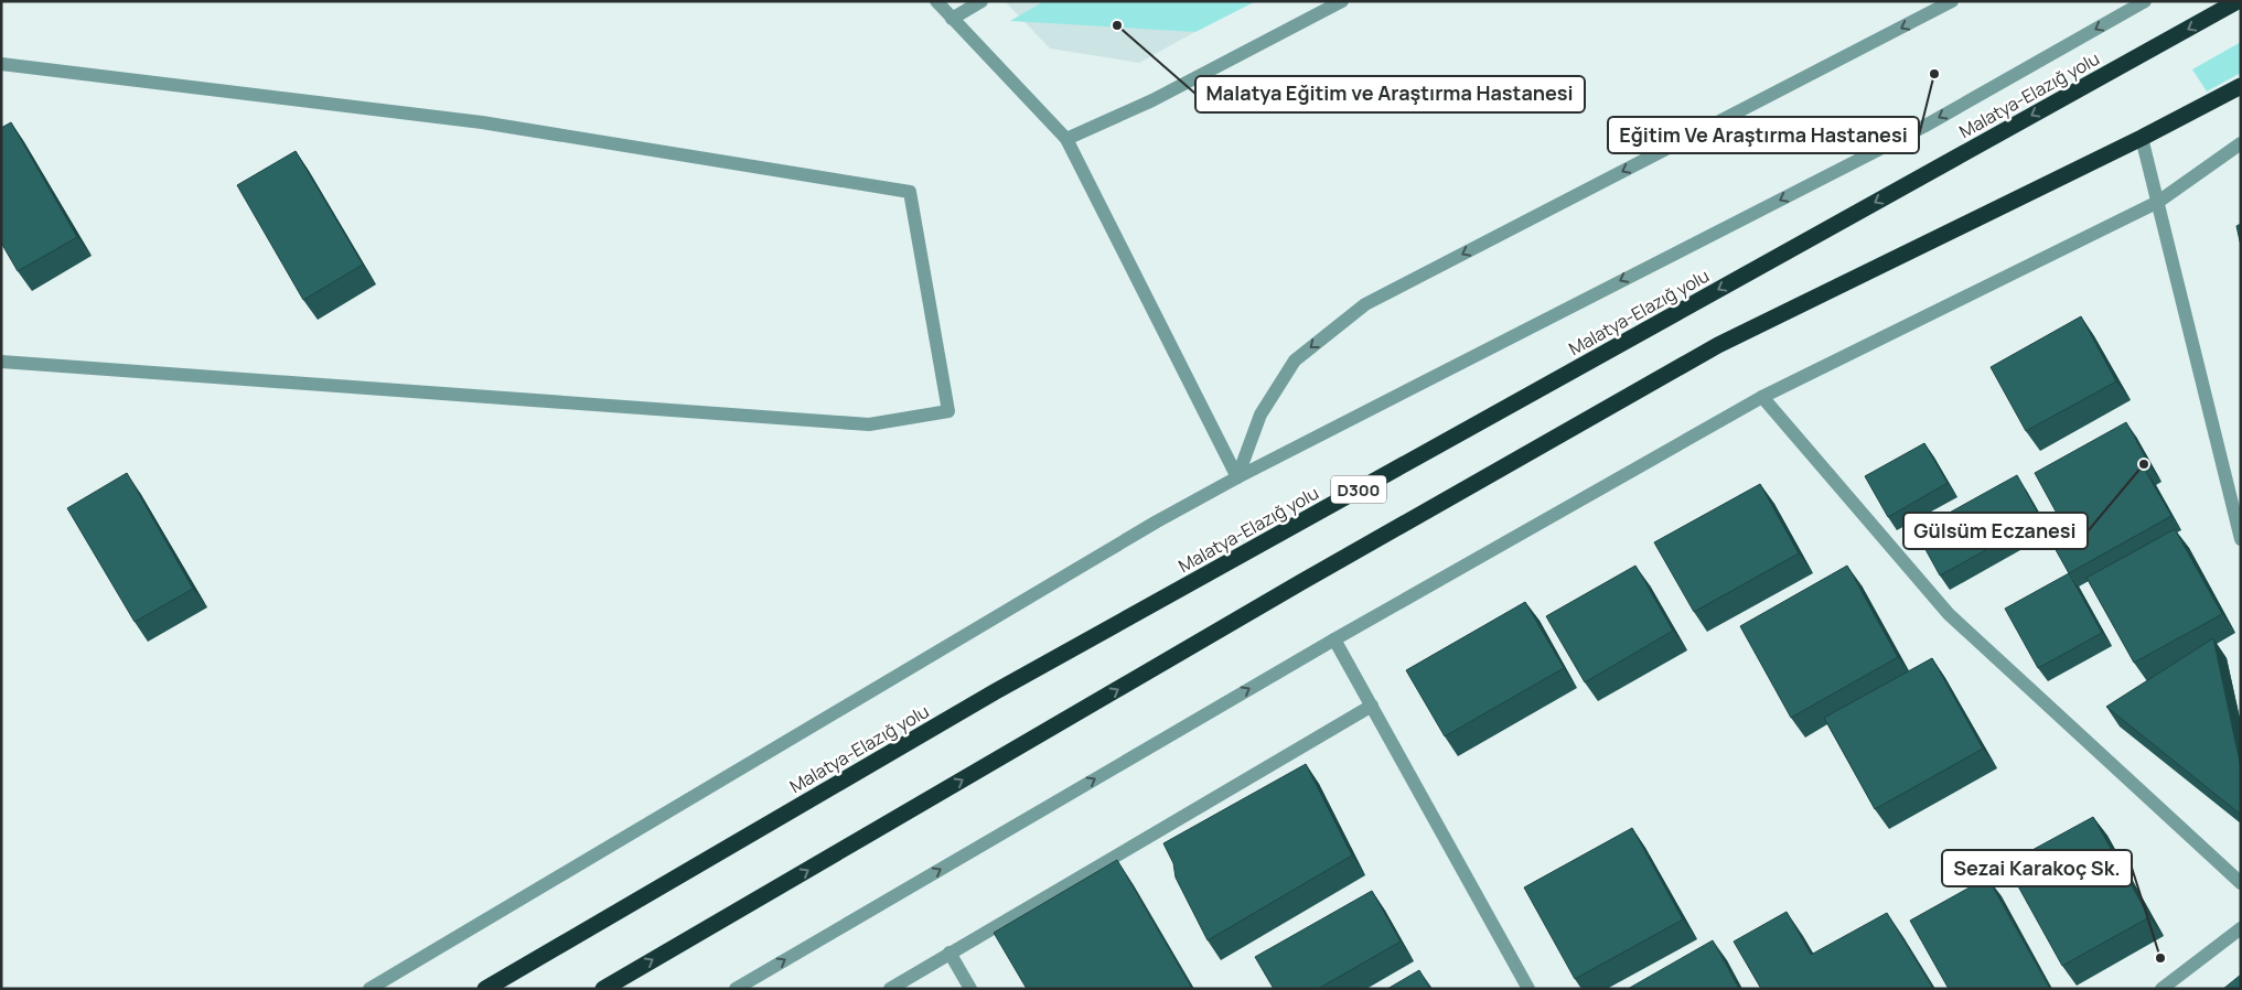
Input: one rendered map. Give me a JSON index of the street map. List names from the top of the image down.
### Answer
{
  "streets": {
    "highway": ["Malatya-Elazığ yolu", "D300"]
  },
  "places": [
    "Malatya Eğitim ve Araştırma Hastanesi",
    "Eğitim Ve Araştırma Hastanesi",
    "Gülsüm Eczanesi",
    "Sezai Karakoç Sk."
  ]
}
